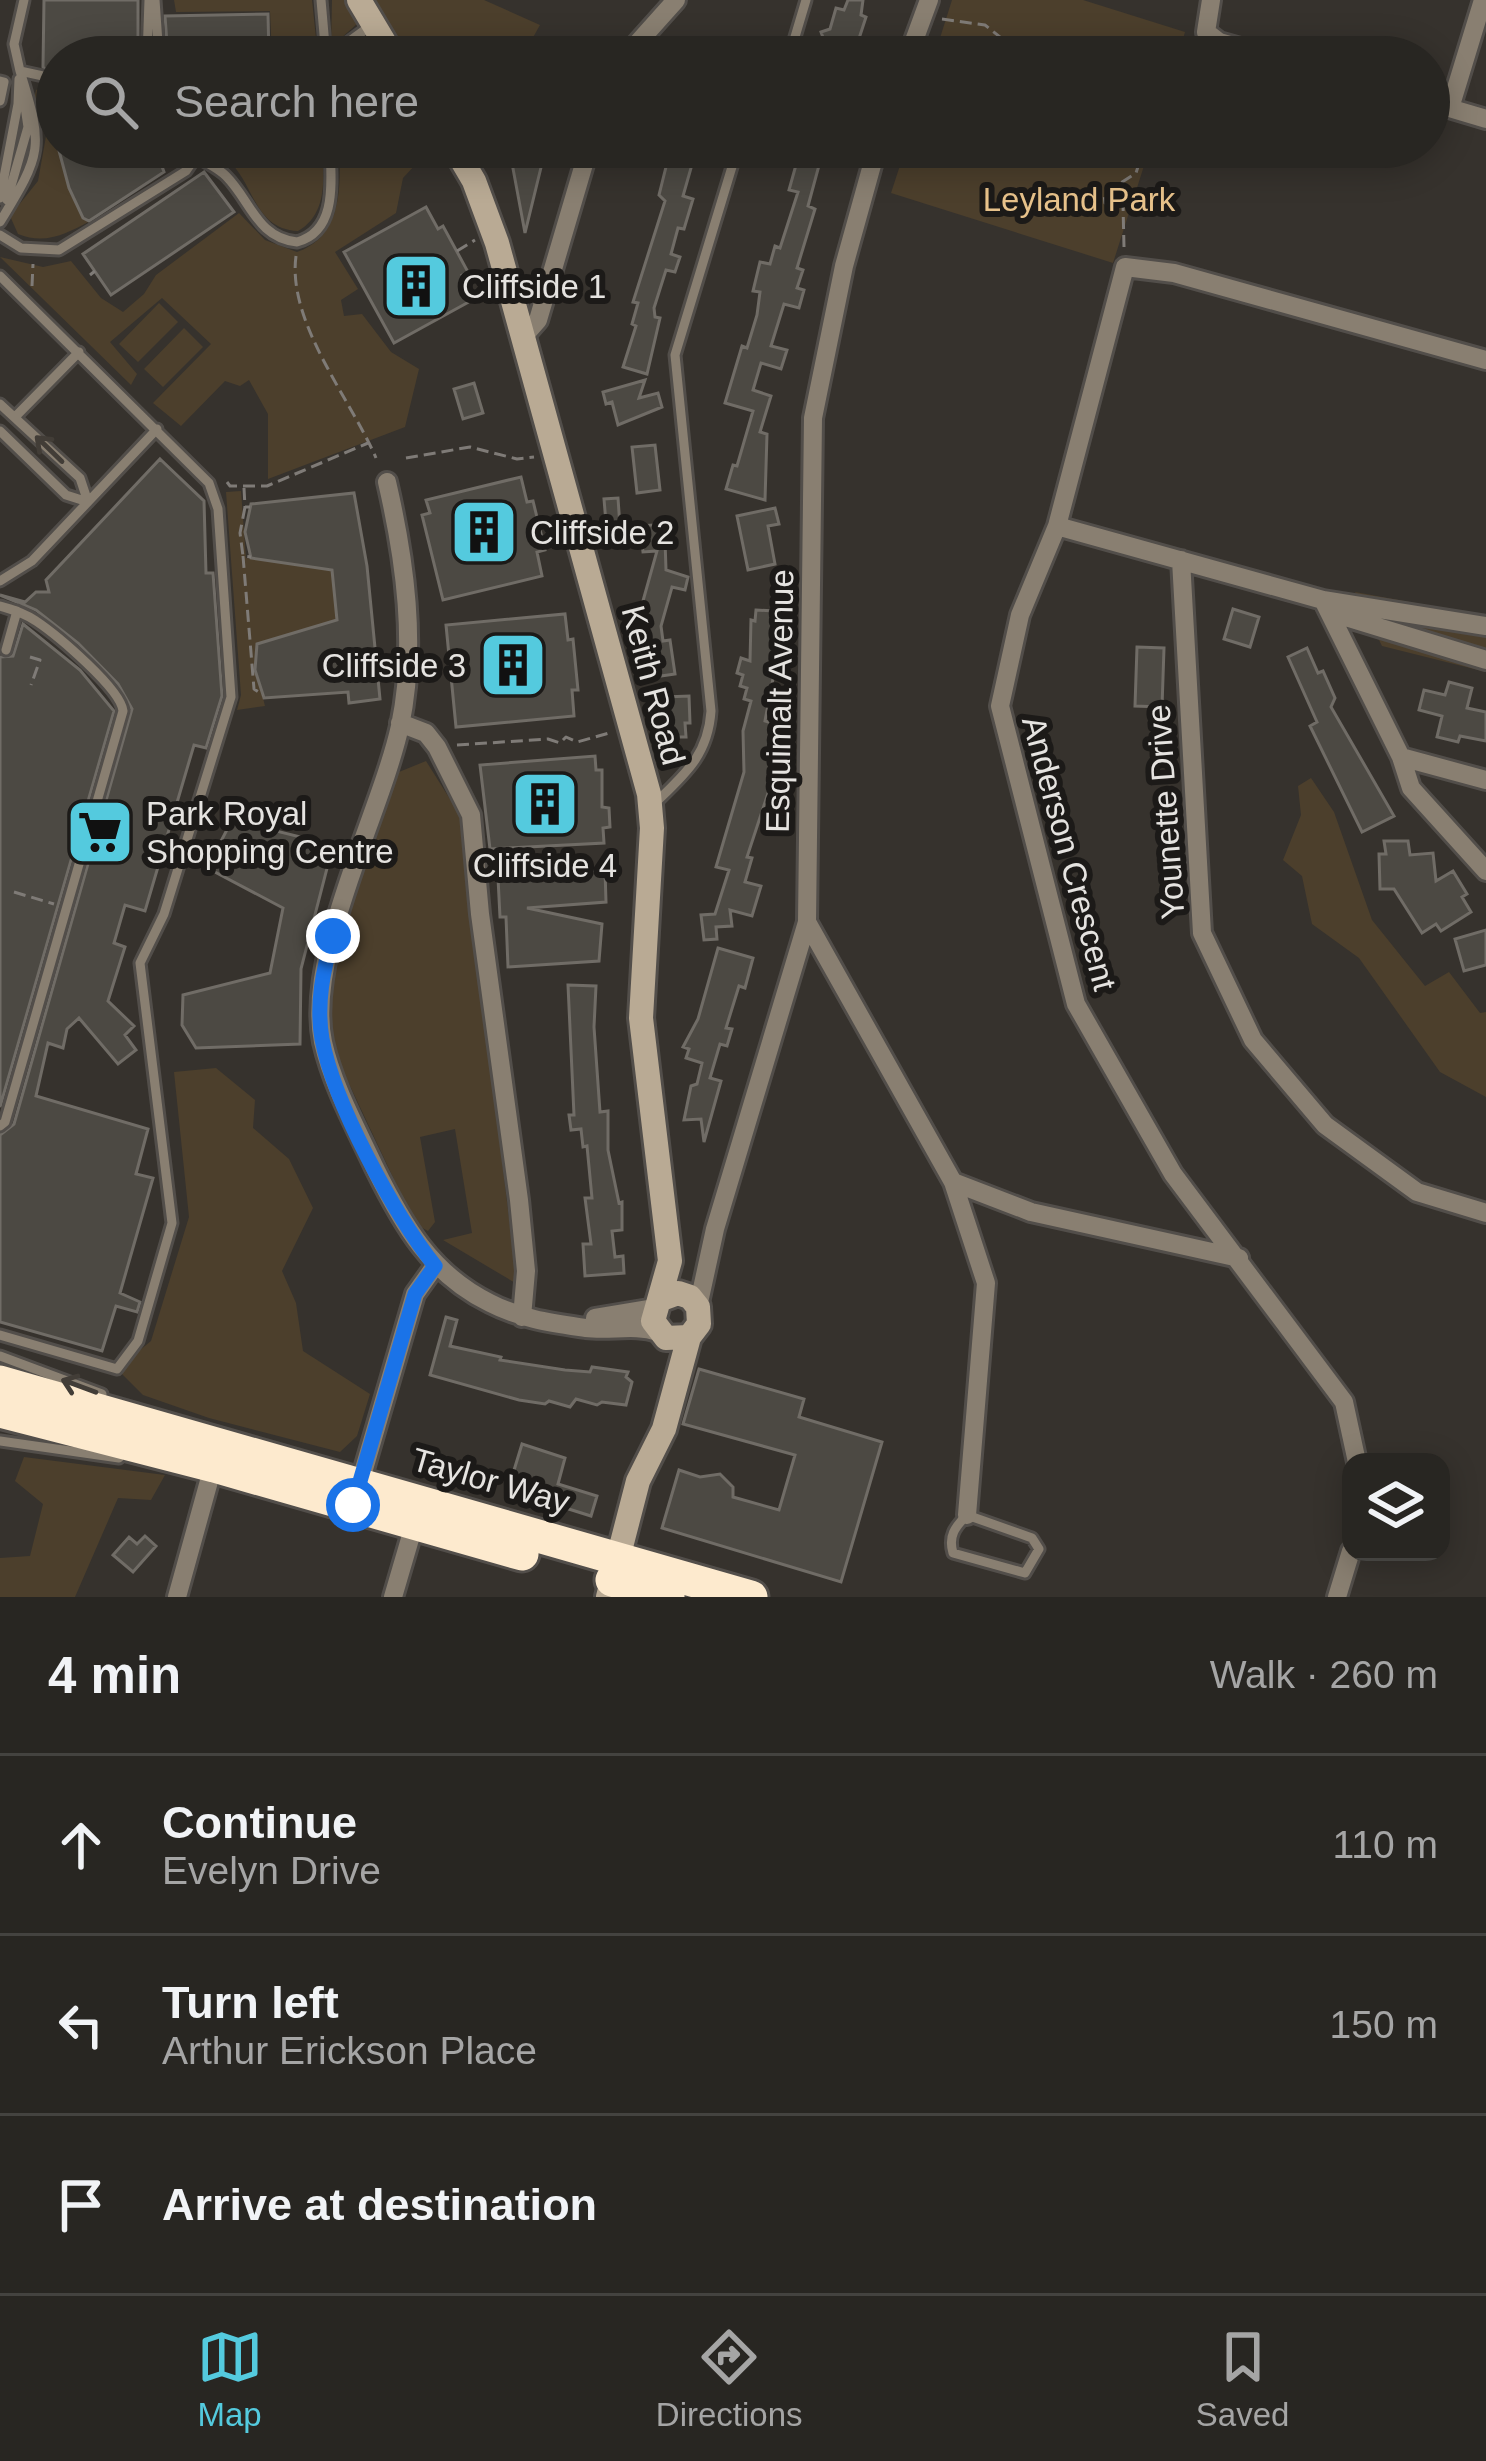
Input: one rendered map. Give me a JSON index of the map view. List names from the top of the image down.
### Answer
{
  "streets": {
    "highway": ["Taylor Way"],
    "street": [
      "Keith Road",
      "Esquimalt Avenue",
      "Younette Drive",
      "Anderson Crescent"
    ]
  },
  "crossings": [
    ["Keith Road", "Esquimalt Avenue"],
    ["Keith Road", "Taylor Way"]
  ],
  "parks": ["Leyland Park"],
  "places": {
    "building": [
      "Cliffside 1",
      "Cliffside 2",
      "Cliffside 3",
      "Cliffside 4"
    ],
    "supermarket": ["Park Royal Shopping Centre"]
  },
  "page": {
    "search": "Search here",
    "heading": ["4 min", "Walk · 260 m"],
    "list": [
      ["Continue", "Evelyn Drive", "110 m"],
      ["Turn left", "Arthur Erickson Place", "150 m"],
      "Arrive at destination"
    ],
    "nav": ["Map", "Directions", "Saved"]
  }
}
